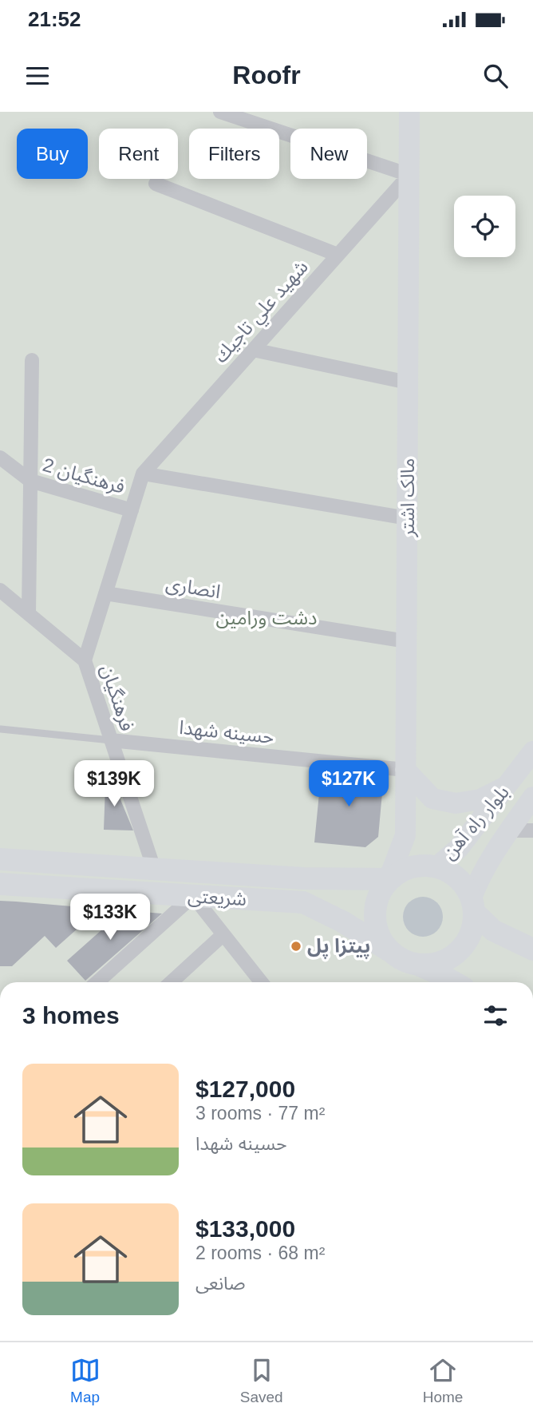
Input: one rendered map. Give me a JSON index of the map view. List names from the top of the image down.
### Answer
{
  "streets": {
    "main road": ["شریعتی"],
    "street": [
      "شهيد علي تاجيك",
      "فرهنگيان 2",
      "مالک اشتر",
      "انصاری",
      "فرهنگیان",
      "حسینه شهدا",
      "بلوار راه آهن"
    ]
  },
  "crossings": [
    ["شهيد علي تاجيك", "مالک اشتر"],
    ["شهيد علي تاجيك", "فرهنگیان"],
    ["فرهنگيان 2", "فرهنگیان"],
    ["مالک اشتر", "انصاری"],
    ["مالک اشتر", "حسینه شهدا"],
    ["مالک اشتر", "بلوار راه آهن"],
    ["مالک اشتر", "شریعتی"],
    ["انصاری", "فرهنگیان"],
    ["فرهنگیان", "حسینه شهدا"],
    ["فرهنگیان", "شریعتی"],
    ["بلوار راه آهن", "شریعتی"]
  ],
  "parks": ["دشت ورامین"],
  "places": ["پیتزا پل"],
  "page": {
    "status": "21:52",
    "header": "Roofr",
    "chip": [
      "Buy",
      "Rent",
      "Filters",
      "New"
    ],
    "price": ["$139K", "$127K", "$133K"],
    "heading": "3 homes",
    "list": [
      {
        "name": "$127,000",
        "note": "3 rooms · 77 m² · حسینه شهدا"
      },
      {
        "name": "$133,000",
        "note": "2 rooms · 68 m² · صانعی"
      }
    ],
    "tabs": ["Map", "Saved", "Home"]
  }
}
